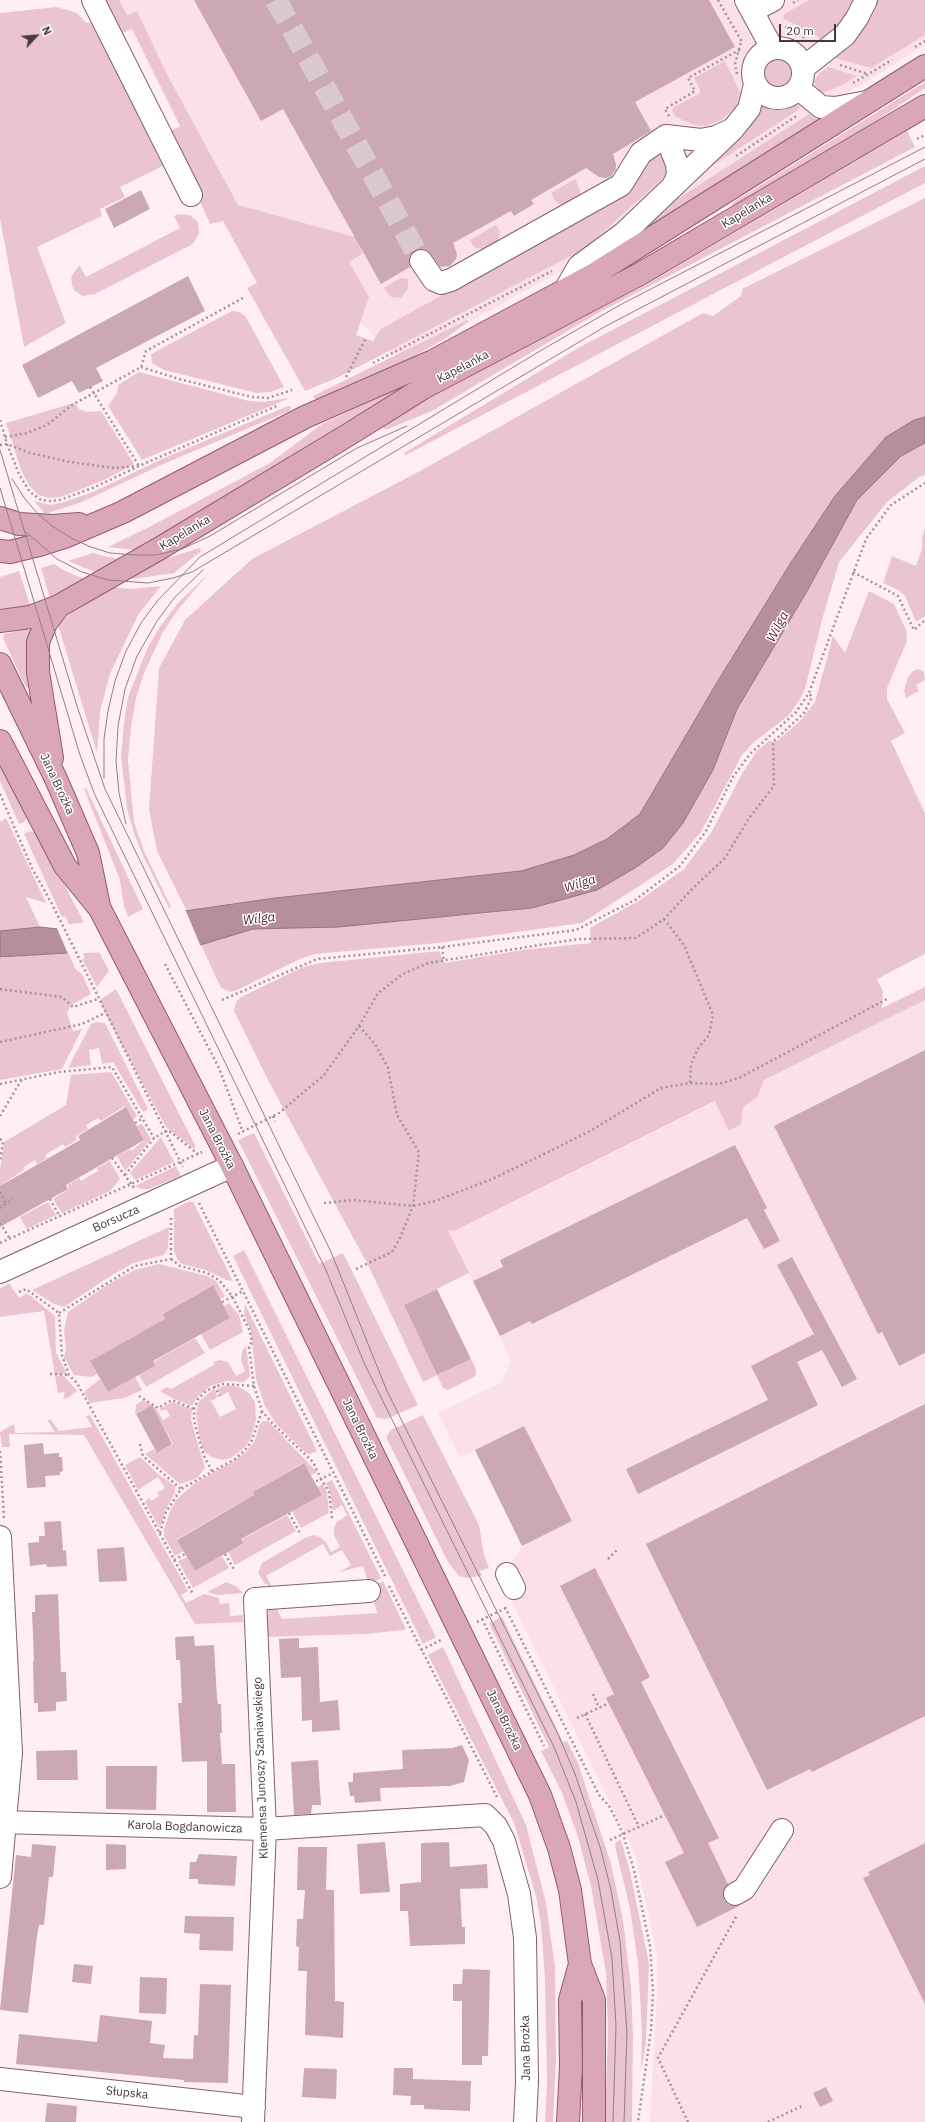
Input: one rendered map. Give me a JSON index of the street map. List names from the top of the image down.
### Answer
{
  "streets": {
    "main road": ["Kapelanka", "Jana Brożka"],
    "street": [
      "Borsucza",
      "Klemensa Junoszy Szaniawskiego",
      "Karola Bogdanowicza",
      "Słupska"
    ]
  },
  "crossings": [
    ["Jana Brożka", "Borsucza"],
    ["Jana Brożka", "Karola Bogdanowicza"],
    ["Klemensa Junoszy Szaniawskiego", "Karola Bogdanowicza"],
    ["Klemensa Junoszy Szaniawskiego", "Słupska"]
  ],
  "water": ["Wilga"],
  "scale_bar": "20 m",
  "north": "top right"
}
